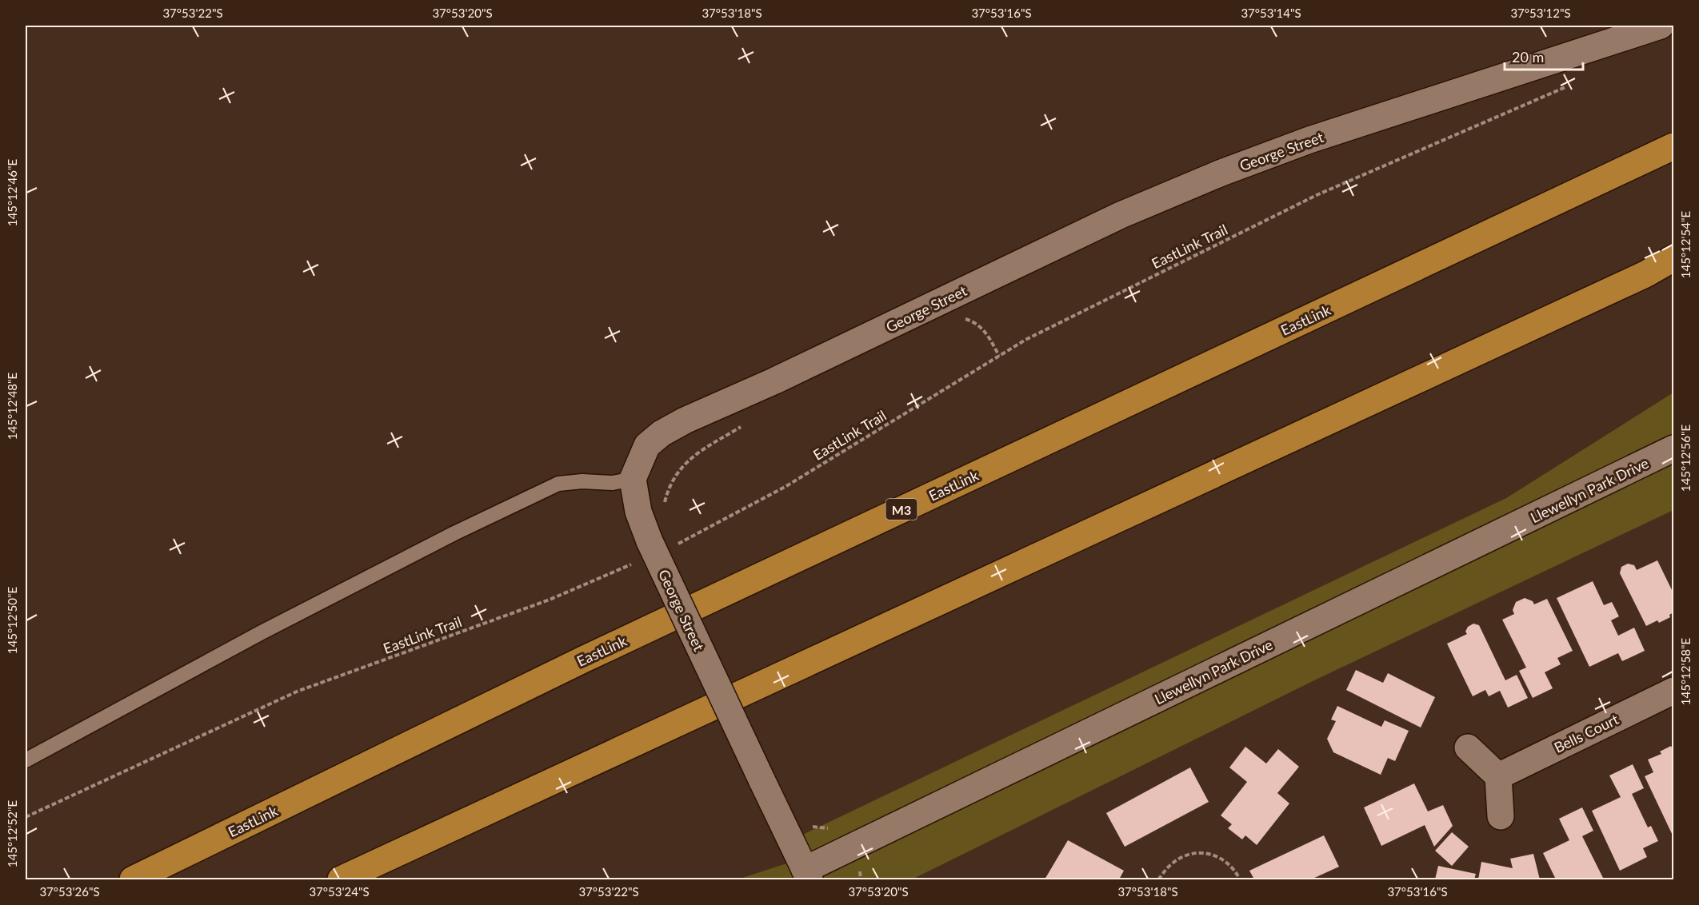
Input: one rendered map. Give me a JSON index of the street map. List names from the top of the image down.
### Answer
{
  "streets": {
    "highway": ["EastLink", "M3"],
    "street": ["George Street", "Llewellyn Park Drive", "Bells Court"],
    "path": ["EastLink Trail"]
  },
  "crossings": [
    ["George Street", "EastLink Trail"],
    ["George Street", "Llewellyn Park Drive"]
  ],
  "scale_bar": "20 m",
  "coordinates": [
    "37°53'22\"S",
    "37°53'20\"S",
    "37°53'18\"S",
    "37°53'16\"S",
    "37°53'14\"S",
    "37°53'12\"S",
    "145°12'46\"E",
    "145°12'54\"E",
    "145°12'48\"E",
    "145°12'56\"E",
    "145°12'50\"E",
    "145°12'58\"E",
    "145°12'52\"E",
    "37°53'26\"S",
    "37°53'24\"S"
  ]
}
